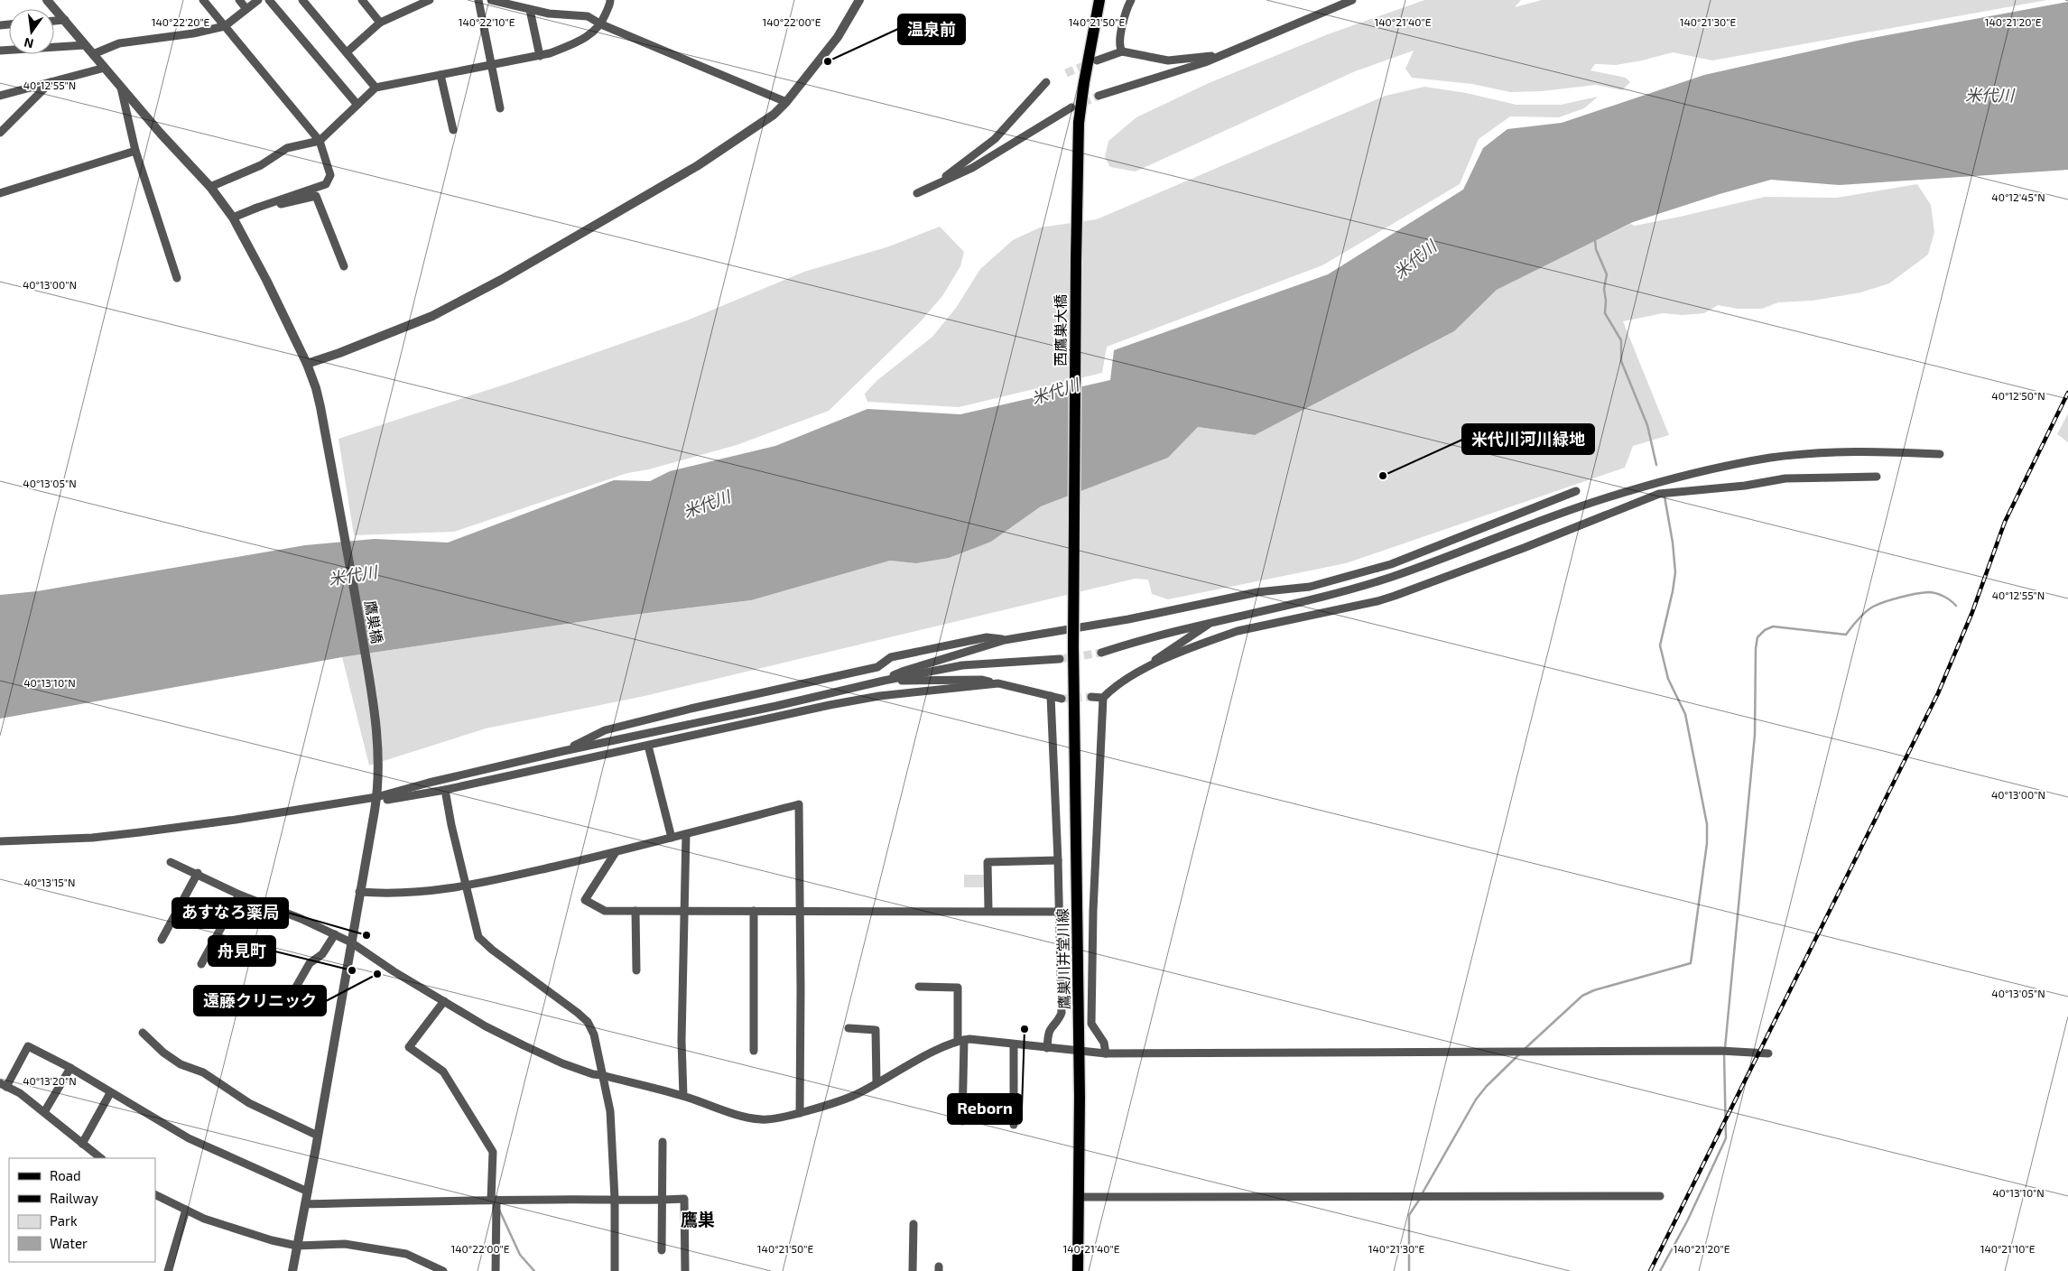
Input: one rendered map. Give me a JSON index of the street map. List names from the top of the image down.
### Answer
{
  "streets": {
    "main road": ["西鷹巣大橋", "鷹巣川井堂川線"],
    "street": ["鷹巣橋"]
  },
  "crossings": [
    ["西鷹巣大橋", "鷹巣川井堂川線"]
  ],
  "districts": ["鷹巣"],
  "water": ["米代川"],
  "places": [
    "温泉前",
    "米代川河川緑地",
    "あすなろ薬局",
    "舟見町",
    "遠藤クリニック",
    "Reborn"
  ],
  "legend": [
    "Road",
    "Railway",
    "Park",
    "Water"
  ],
  "north": "bottom",
  "coordinates": [
    "140°22'20\"E",
    "140°22'10\"E",
    "140°22'00\"E",
    "140°21'50\"E",
    "140°21'40\"E",
    "140°21'30\"E",
    "140°21'20\"E",
    "40°12'55\"N",
    "40°12'45\"N",
    "40°13'00\"N",
    "40°12'50\"N",
    "40°13'05\"N",
    "40°13'10\"N",
    "40°13'15\"N",
    "40°13'20\"N",
    "140°21'10\"E"
  ]
}
